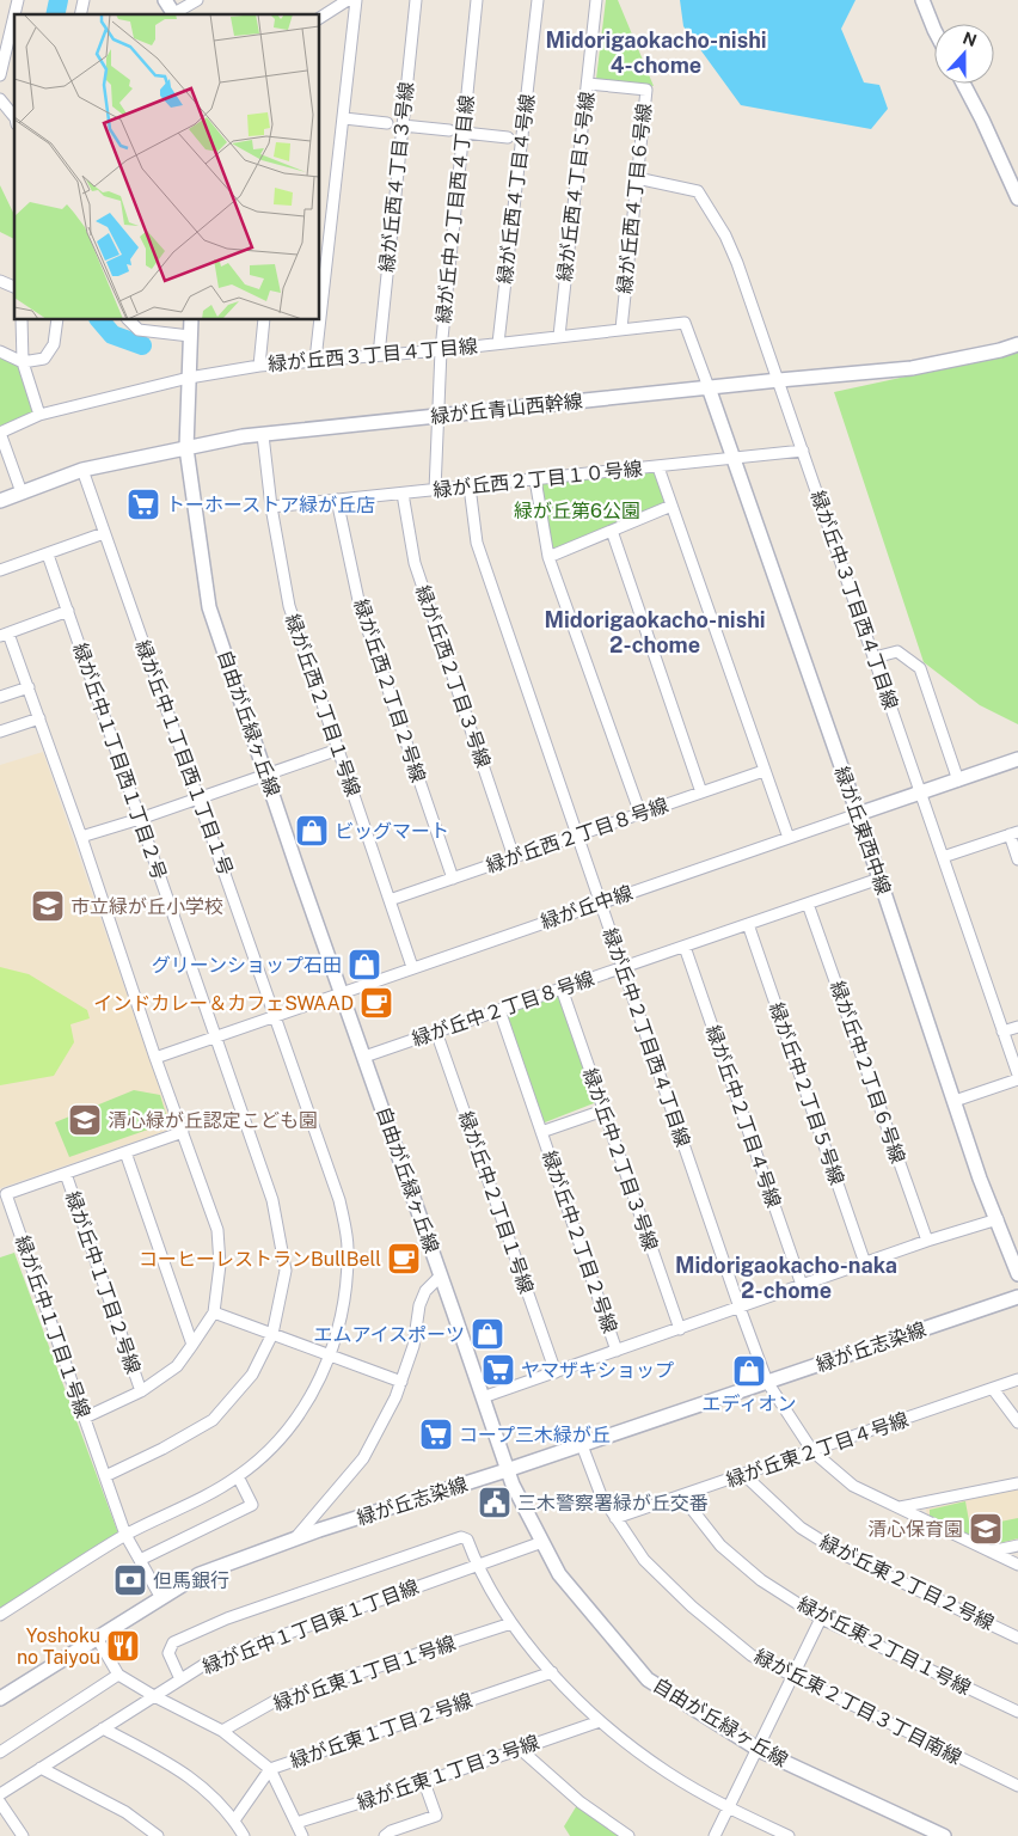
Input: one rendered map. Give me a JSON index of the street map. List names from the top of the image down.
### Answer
{
  "streets": {
    "street": [
      "緑が丘西４丁目３号線",
      "緑が丘西４丁目５号線",
      "緑が丘西４丁目４号線",
      "緑が丘西４丁目６号線",
      "緑が丘中２丁目西４丁目線",
      "緑が丘西３丁目４丁目線",
      "緑が丘青山西幹線",
      "緑が丘西２丁目１０号線",
      "緑が丘中３丁目西４丁目線",
      "緑が丘西２丁目３号線",
      "緑が丘西２丁目２号線",
      "緑が丘西２丁目１号線",
      "自由が丘緑ヶ丘線",
      "緑が丘中１丁目西１丁目１号",
      "緑が丘中１丁目西１丁目２号",
      "緑が丘東西中線",
      "緑が丘西２丁目８号線",
      "緑が丘中線",
      "緑が丘中２丁目８号線",
      "緑が丘中２丁目６号線",
      "緑が丘中２丁目５号線",
      "緑が丘中２丁目４号線",
      "緑が丘中２丁目３号線",
      "緑が丘中２丁目１号線",
      "緑が丘中２丁目２号線",
      "緑が丘中１丁目２号線",
      "緑が丘中１丁目１号線",
      "緑が丘志染線",
      "緑が丘東２丁目４号線",
      "緑が丘東２丁目２号線",
      "緑が丘中１丁目東１丁目線",
      "緑が丘東２丁目１号線",
      "緑が丘東１丁目１号線",
      "緑が丘東２丁目３丁目南線",
      "緑が丘東１丁目２号線",
      "緑が丘東１丁目３号線"
    ]
  },
  "crossings": [
    ["緑が丘西４丁目３号線", "緑が丘西３丁目４丁目線"],
    ["緑が丘西４丁目５号線", "緑が丘西４丁目６号線"],
    ["緑が丘西４丁目５号線", "緑が丘西３丁目４丁目線"],
    ["緑が丘西４丁目４号線", "緑が丘西３丁目４丁目線"],
    ["緑が丘西４丁目６号線", "緑が丘西３丁目４丁目線"],
    ["緑が丘西４丁目６号線", "緑が丘中３丁目西４丁目線"],
    ["緑が丘中２丁目西４丁目線", "緑が丘西３丁目４丁目線"],
    ["緑が丘中２丁目西４丁目線", "緑が丘青山西幹線"],
    ["緑が丘中２丁目西４丁目線", "緑が丘西２丁目１０号線"],
    ["緑が丘中２丁目西４丁目線", "緑が丘西２丁目８号線"],
    ["緑が丘中２丁目西４丁目線", "緑が丘中線"],
    ["緑が丘中２丁目西４丁目線", "緑が丘中２丁目８号線"],
    ["緑が丘中２丁目西４丁目線", "緑が丘志染線"],
    ["緑が丘中２丁目西４丁目線", "緑が丘東２丁目４号線"],
    ["緑が丘西３丁目４丁目線", "緑が丘青山西幹線"],
    ["緑が丘西３丁目４丁目線", "自由が丘緑ヶ丘線"],
    ["緑が丘西３丁目４丁目線", "緑が丘東西中線"],
    ["緑が丘青山西幹線", "緑が丘中３丁目西４丁目線"],
    ["緑が丘青山西幹線", "緑が丘西２丁目１号線"],
    ["緑が丘青山西幹線", "自由が丘緑ヶ丘線"],
    ["緑が丘青山西幹線", "緑が丘中１丁目西１丁目１号"],
    ["緑が丘青山西幹線", "緑が丘東西中線"],
    ["緑が丘西２丁目１０号線", "緑が丘中３丁目西４丁目線"],
    ["緑が丘西２丁目１０号線", "緑が丘西２丁目３号線"],
    ["緑が丘西２丁目１０号線", "緑が丘西２丁目２号線"],
    ["緑が丘西２丁目１０号線", "緑が丘西２丁目１号線"],
    ["緑が丘西２丁目１０号線", "緑が丘東西中線"],
    ["緑が丘中３丁目西４丁目線", "緑が丘中線"],
    ["緑が丘西２丁目３号線", "緑が丘西２丁目８号線"],
    ["緑が丘西２丁目２号線", "緑が丘西２丁目８号線"],
    ["緑が丘西２丁目１号線", "緑が丘西２丁目８号線"],
    ["緑が丘西２丁目１号線", "緑が丘中線"],
    ["自由が丘緑ヶ丘線", "緑が丘中線"],
    ["自由が丘緑ヶ丘線", "緑が丘中２丁目８号線"],
    ["自由が丘緑ヶ丘線", "緑が丘志染線"],
    ["自由が丘緑ヶ丘線", "緑が丘中１丁目東１丁目線"],
    ["緑が丘中１丁目西１丁目１号", "緑が丘中線"],
    ["緑が丘中１丁目西１丁目１号", "緑が丘中１丁目１号線"],
    ["緑が丘中１丁目西１丁目２号", "緑が丘中線"],
    ["緑が丘中１丁目西１丁目２号", "緑が丘中１丁目１号線"],
    ["緑が丘東西中線", "緑が丘中線"],
    ["緑が丘東西中線", "緑が丘中２丁目８号線"],
    ["緑が丘中２丁目８号線", "緑が丘中２丁目６号線"],
    ["緑が丘中２丁目８号線", "緑が丘中２丁目５号線"],
    ["緑が丘中２丁目８号線", "緑が丘中２丁目４号線"],
    ["緑が丘中２丁目８号線", "緑が丘中２丁目３号線"],
    ["緑が丘中２丁目８号線", "緑が丘中２丁目１号線"],
    ["緑が丘中２丁目８号線", "緑が丘中２丁目２号線"],
    ["緑が丘中２丁目３号線", "緑が丘中２丁目２号線"],
    ["緑が丘中１丁目２号線", "緑が丘中１丁目１号線"],
    ["緑が丘中１丁目１号線", "緑が丘志染線"],
    ["緑が丘志染線", "緑が丘東２丁目３丁目南線"],
    ["緑が丘東２丁目４号線", "緑が丘東２丁目２号線"],
    ["緑が丘東２丁目４号線", "緑が丘東２丁目１号線"],
    ["緑が丘東２丁目４号線", "緑が丘東２丁目３丁目南線"]
  ],
  "districts": ["Midorigaokacho-nishi 4-chome", "Midorigaokacho-nishi 2-chome", "Midorigaokacho-naka 2-chome"],
  "parks": ["緑が丘第6公園"],
  "places": {
    "supermarket": ["トーホーストア緑が丘店", "ヤマザキショップ", "コープ三木緑が丘"],
    "shop": [
      "ビッグマート",
      "グリーンショップ石田",
      "エムアイスポーツ",
      "エディオン"
    ],
    "school or university": ["市立緑が丘小学校", "清心緑が丘認定こども園", "清心保育園"],
    "cafe": ["インドカレー＆カフェSWAAD", "コーヒーレストランBullBell"],
    "public building": ["三木警察署緑が丘交番"],
    "bank": ["但馬銀行"],
    "restaurant": ["Yoshoku no Taiyou"]
  },
  "north": "top"
}
